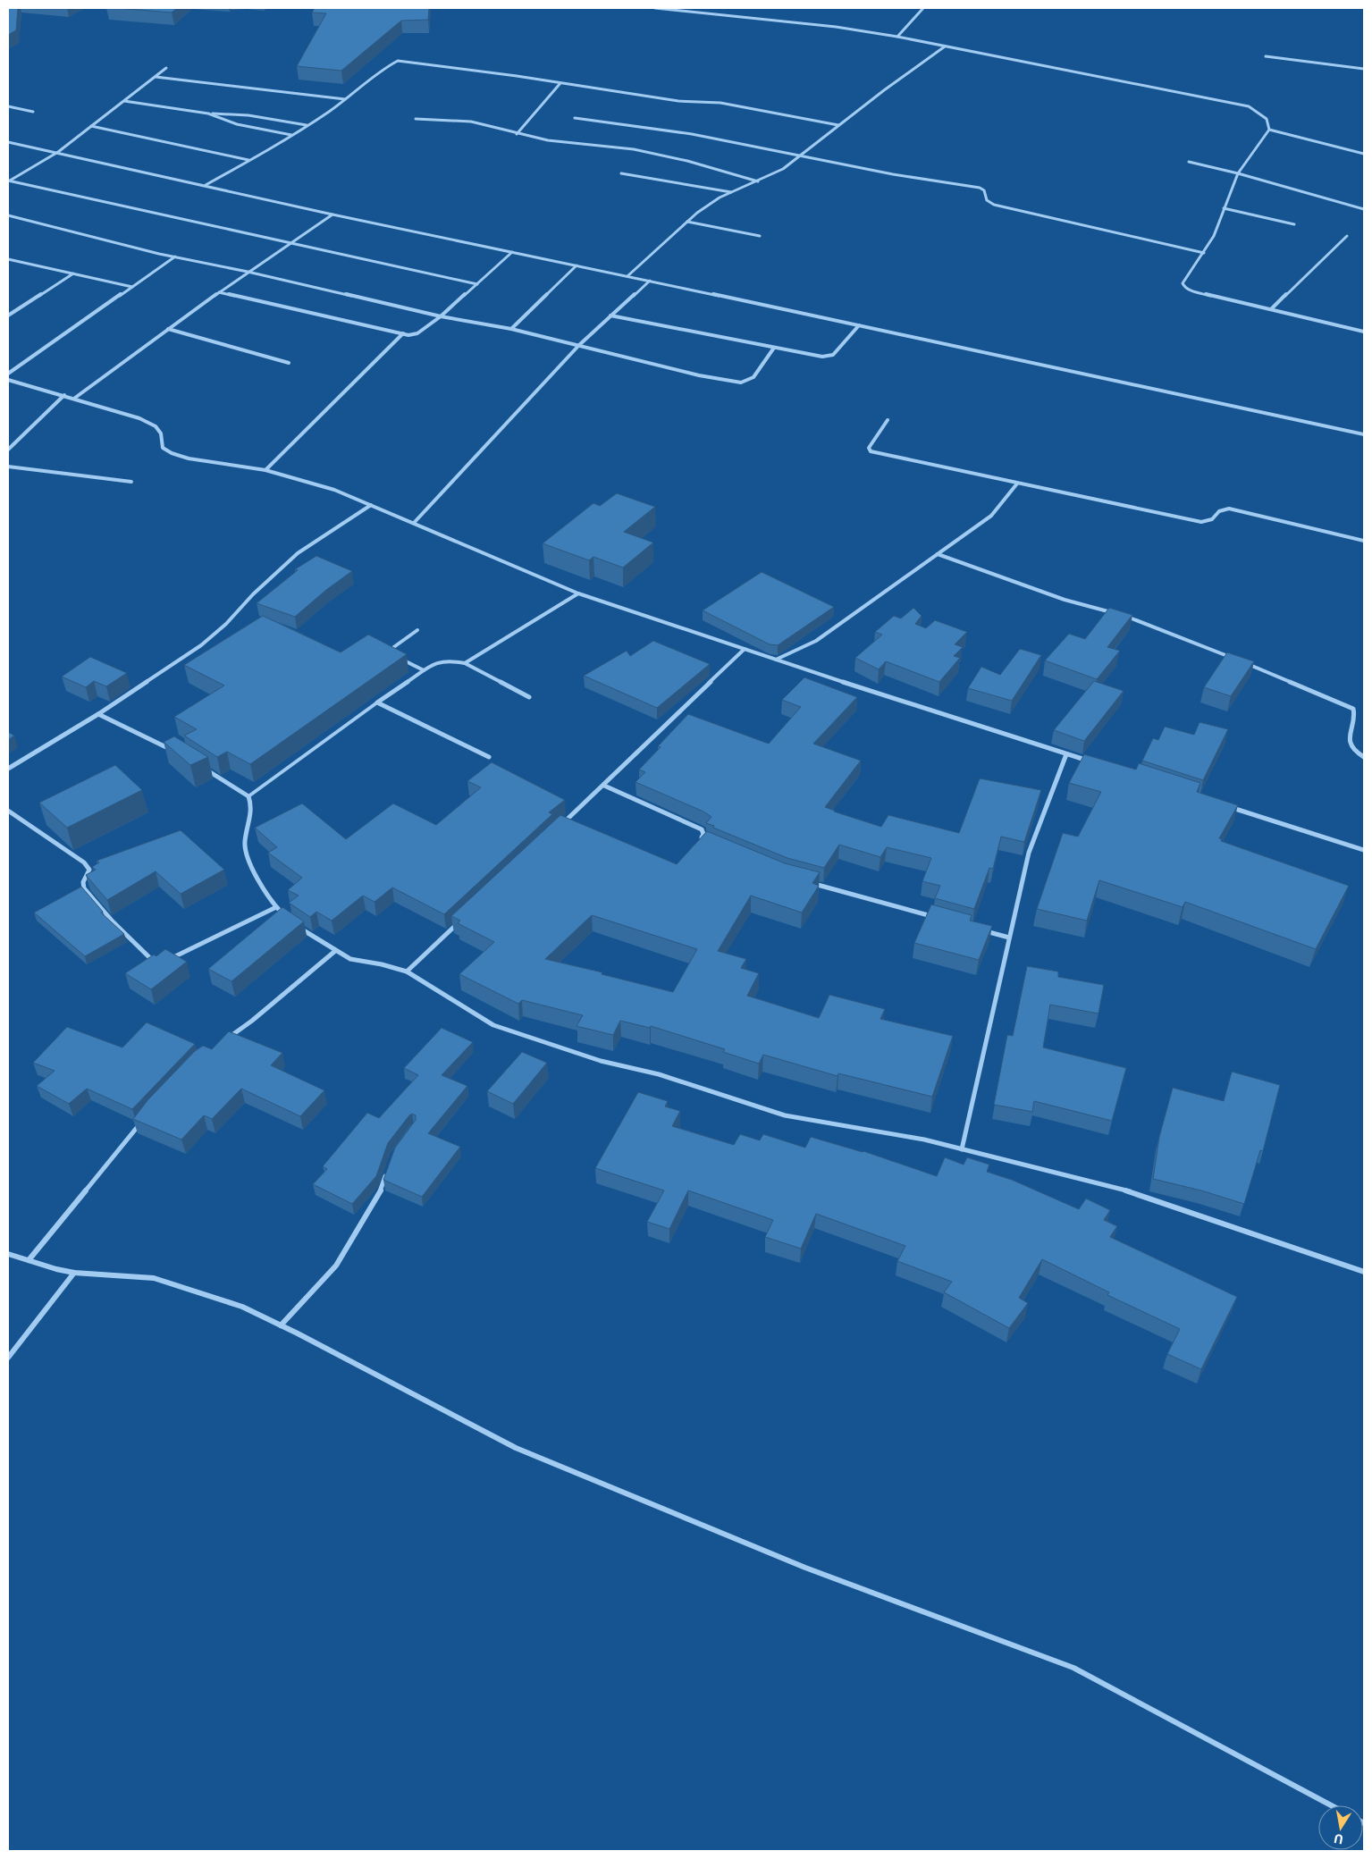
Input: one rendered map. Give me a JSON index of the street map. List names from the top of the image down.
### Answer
{
  "north": "bottom"
}
